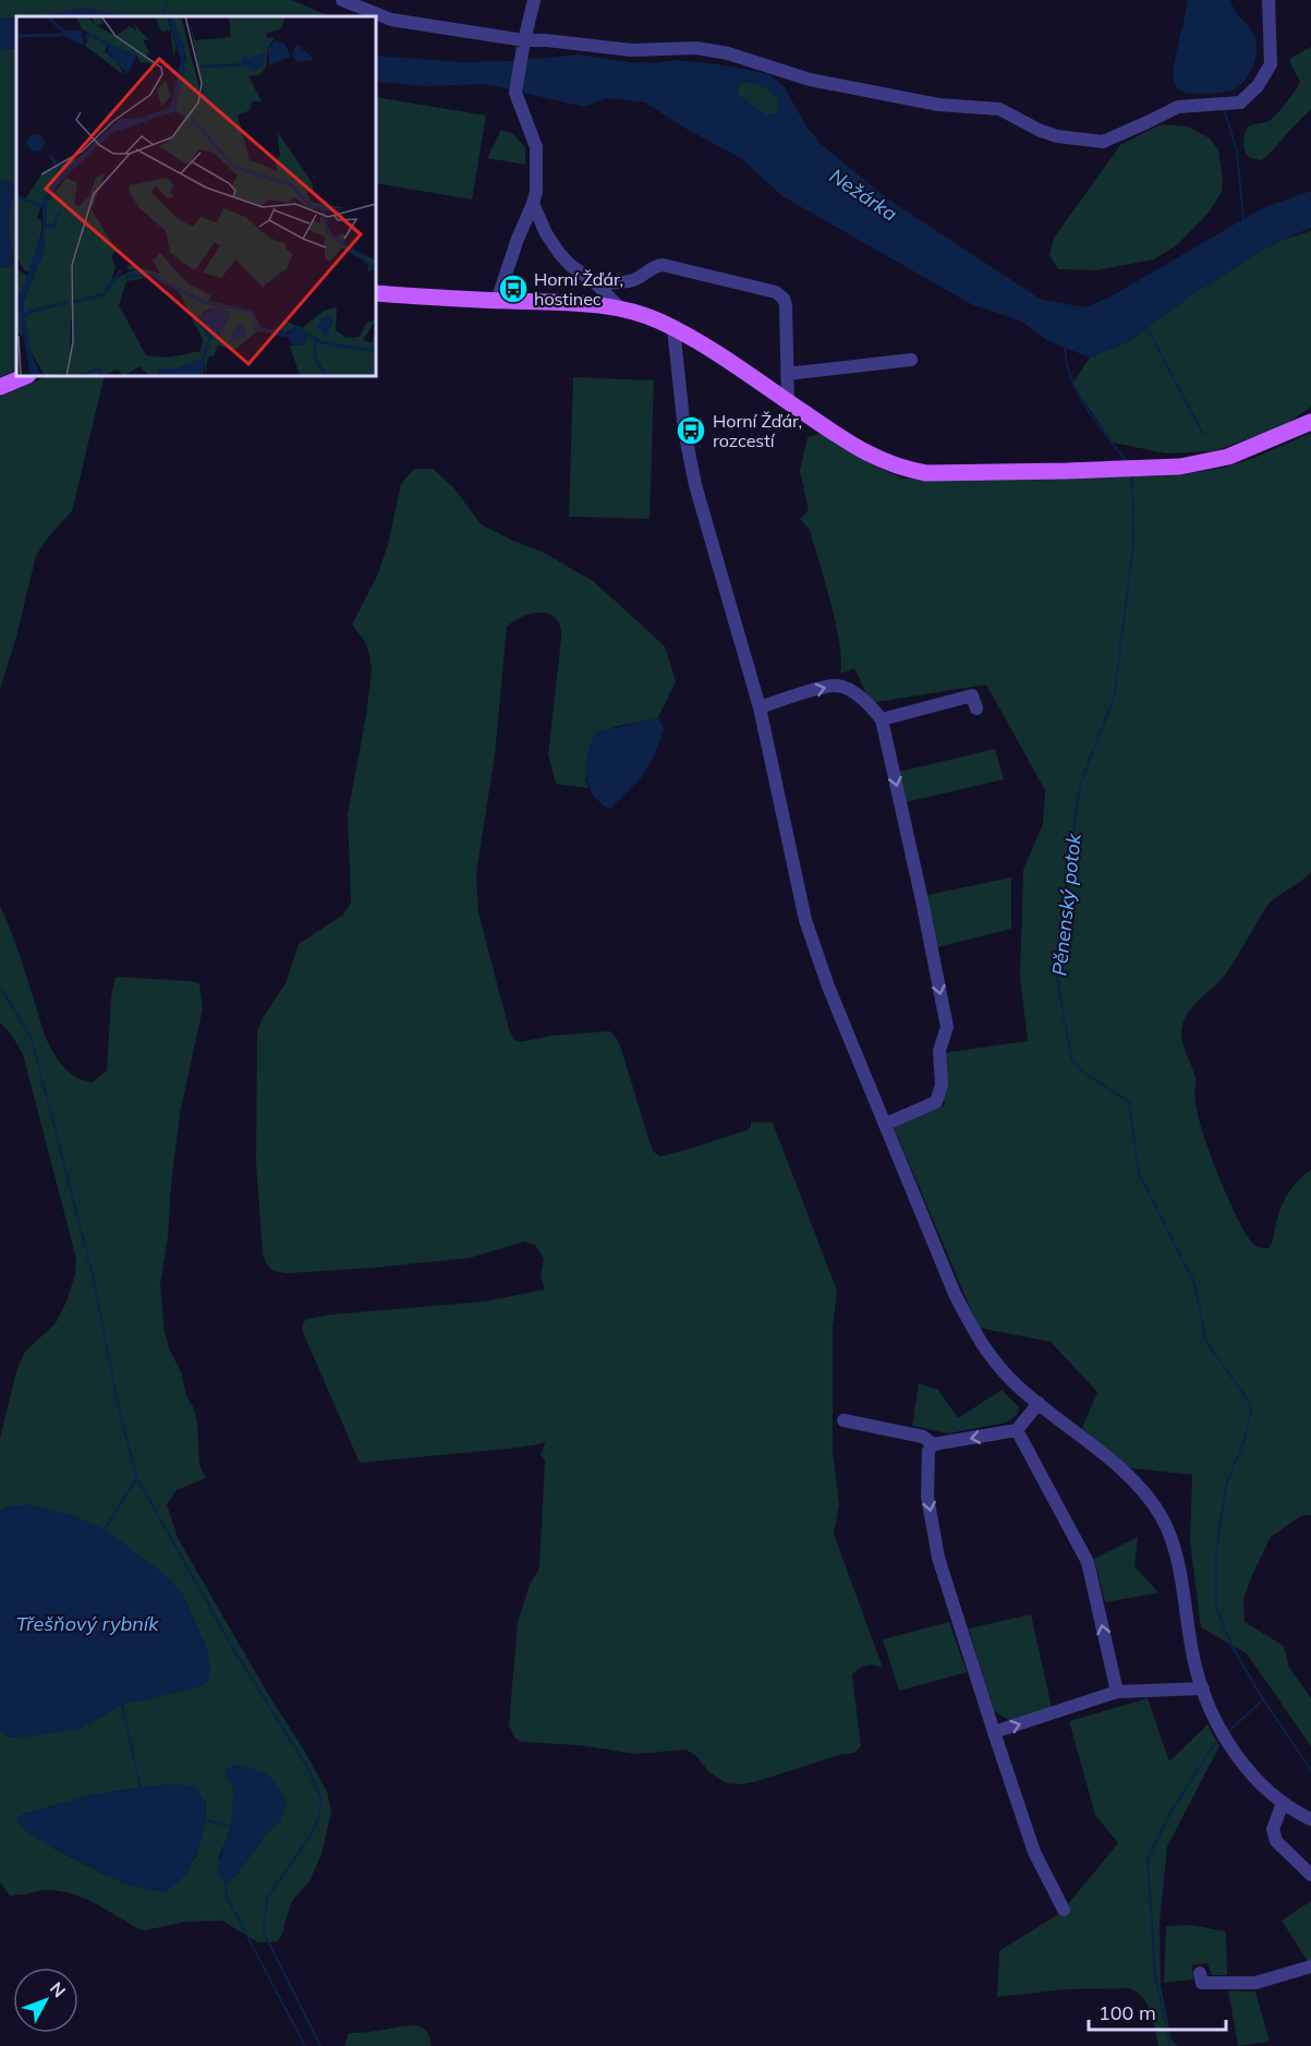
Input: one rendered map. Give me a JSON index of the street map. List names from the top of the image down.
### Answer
{
  "water": ["Nežárka", "Pěnenský potok", "Třešňový rybník"],
  "places": {
    "bus stop": ["Horní Žďár, hostinec", "Horní Žďár, rozcestí"]
  },
  "scale_bar": "100 m",
  "north": "top right"
}
